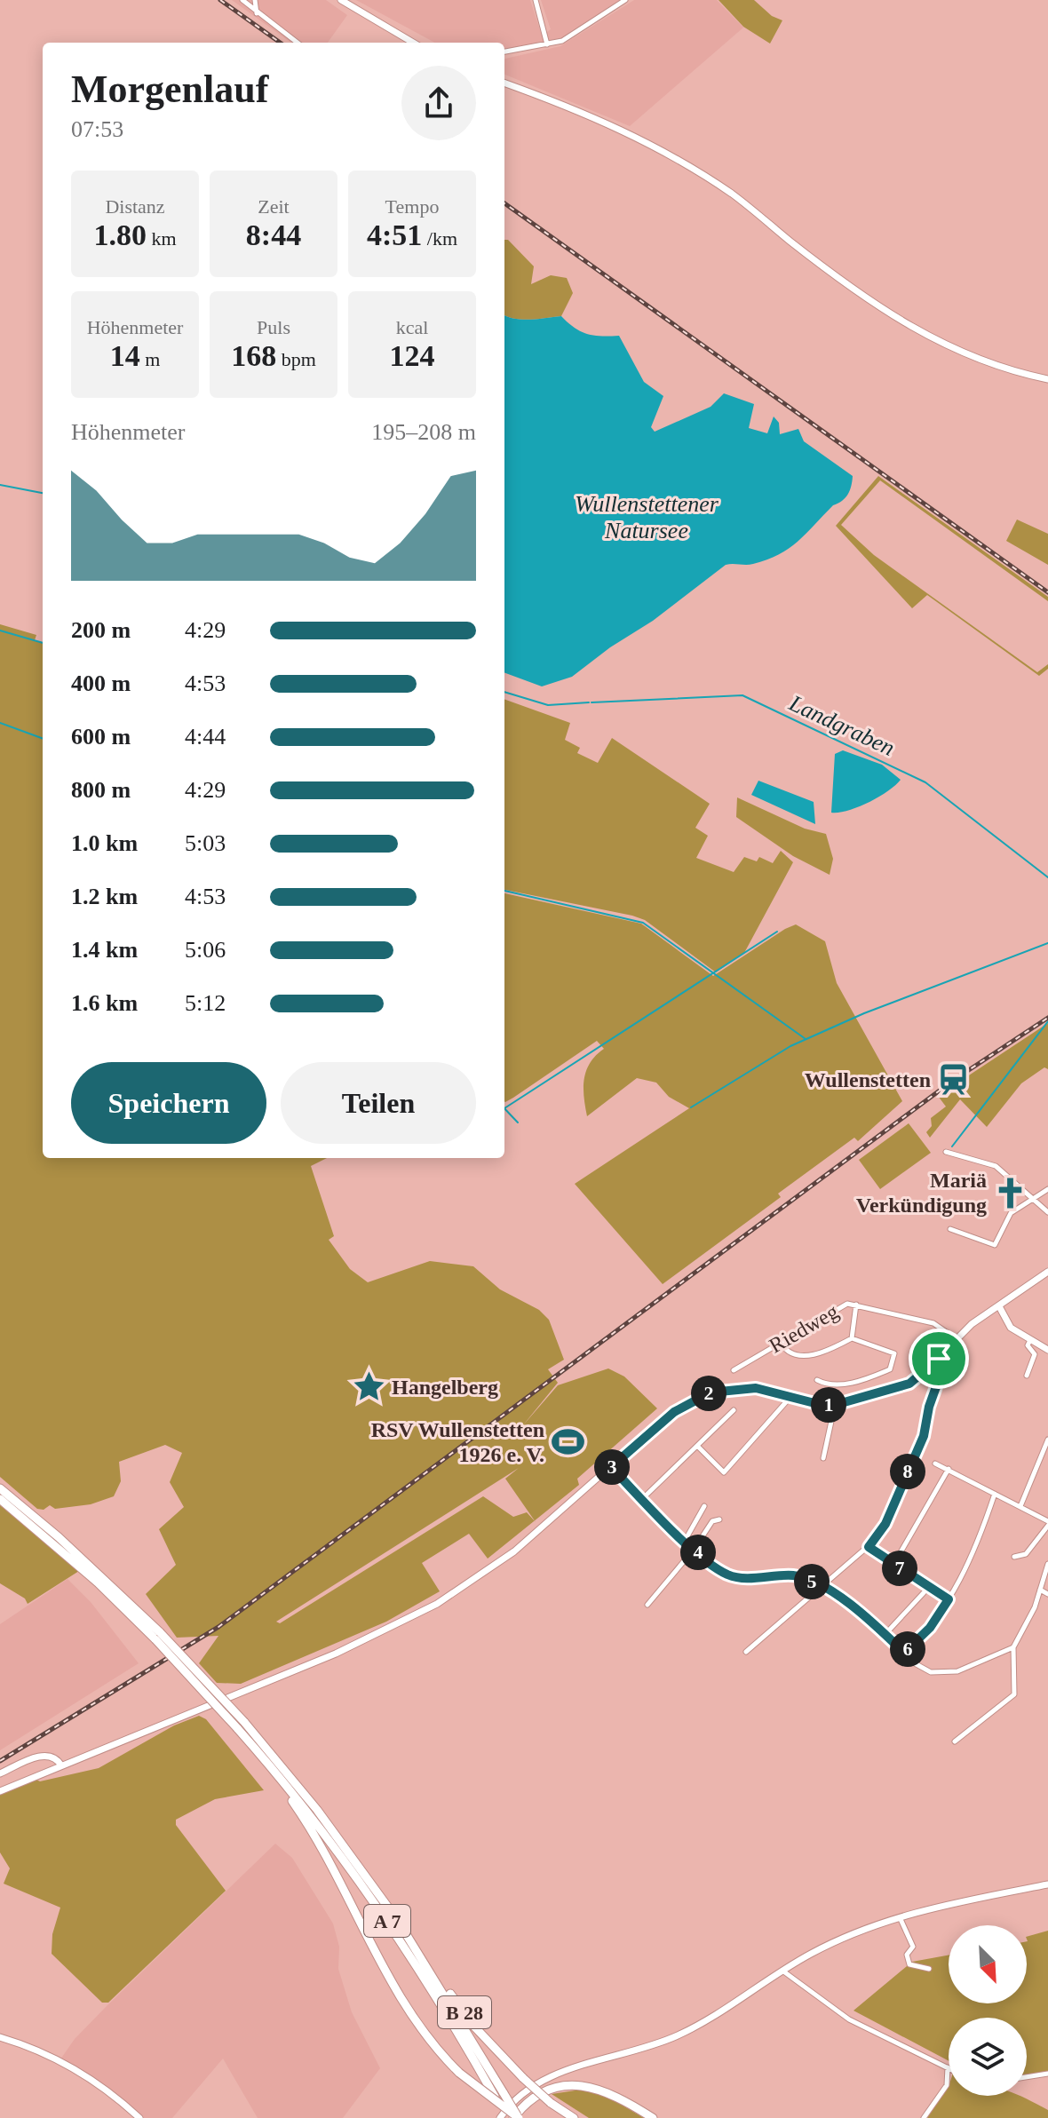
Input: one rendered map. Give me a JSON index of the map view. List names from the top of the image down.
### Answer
{
  "streets": {
    "highway": ["A 7", "B 28"],
    "street": ["Riedweg"]
  },
  "crossings": [
    ["A 7", "B 28"]
  ],
  "water": ["Wullenstettener Natursee", "Landgraben"],
  "places": {
    "station": ["Wullenstetten"],
    "church": ["Mariä Verkündigung"],
    "place": ["Hangelberg"],
    "sports": ["RSV Wullenstetten 1926 e. V."]
  },
  "north": "bottom right",
  "page": {
    "heading": ["Morgenlauf", "07:53"],
    "stats": [
      ["Distanz", "1.80 km"],
      ["Zeit", "8:44"],
      ["Tempo", "4:51 /km"],
      ["Höhenmeter", "14 m"],
      ["Puls", "168 bpm"],
      ["kcal", "124"]
    ],
    "chart": ["Höhenmeter", "195–208 m"],
    "list": [
      {
        "name": "200 m",
        "note": "4:29"
      },
      {
        "name": "400 m",
        "note": "4:53"
      },
      {
        "name": "600 m",
        "note": "4:44"
      },
      {
        "name": "800 m",
        "note": "4:29"
      },
      {
        "name": "1.0 km",
        "note": "5:03"
      },
      {
        "name": "1.2 km",
        "note": "4:53"
      },
      {
        "name": "1.4 km",
        "note": "5:06"
      },
      {
        "name": "1.6 km",
        "note": "5:12"
      }
    ],
    "buttons": ["Speichern", "Teilen"],
    "pins": [
      "2",
      "1",
      "3",
      "8",
      "4",
      "7",
      "5",
      "6"
    ]
  }
}
